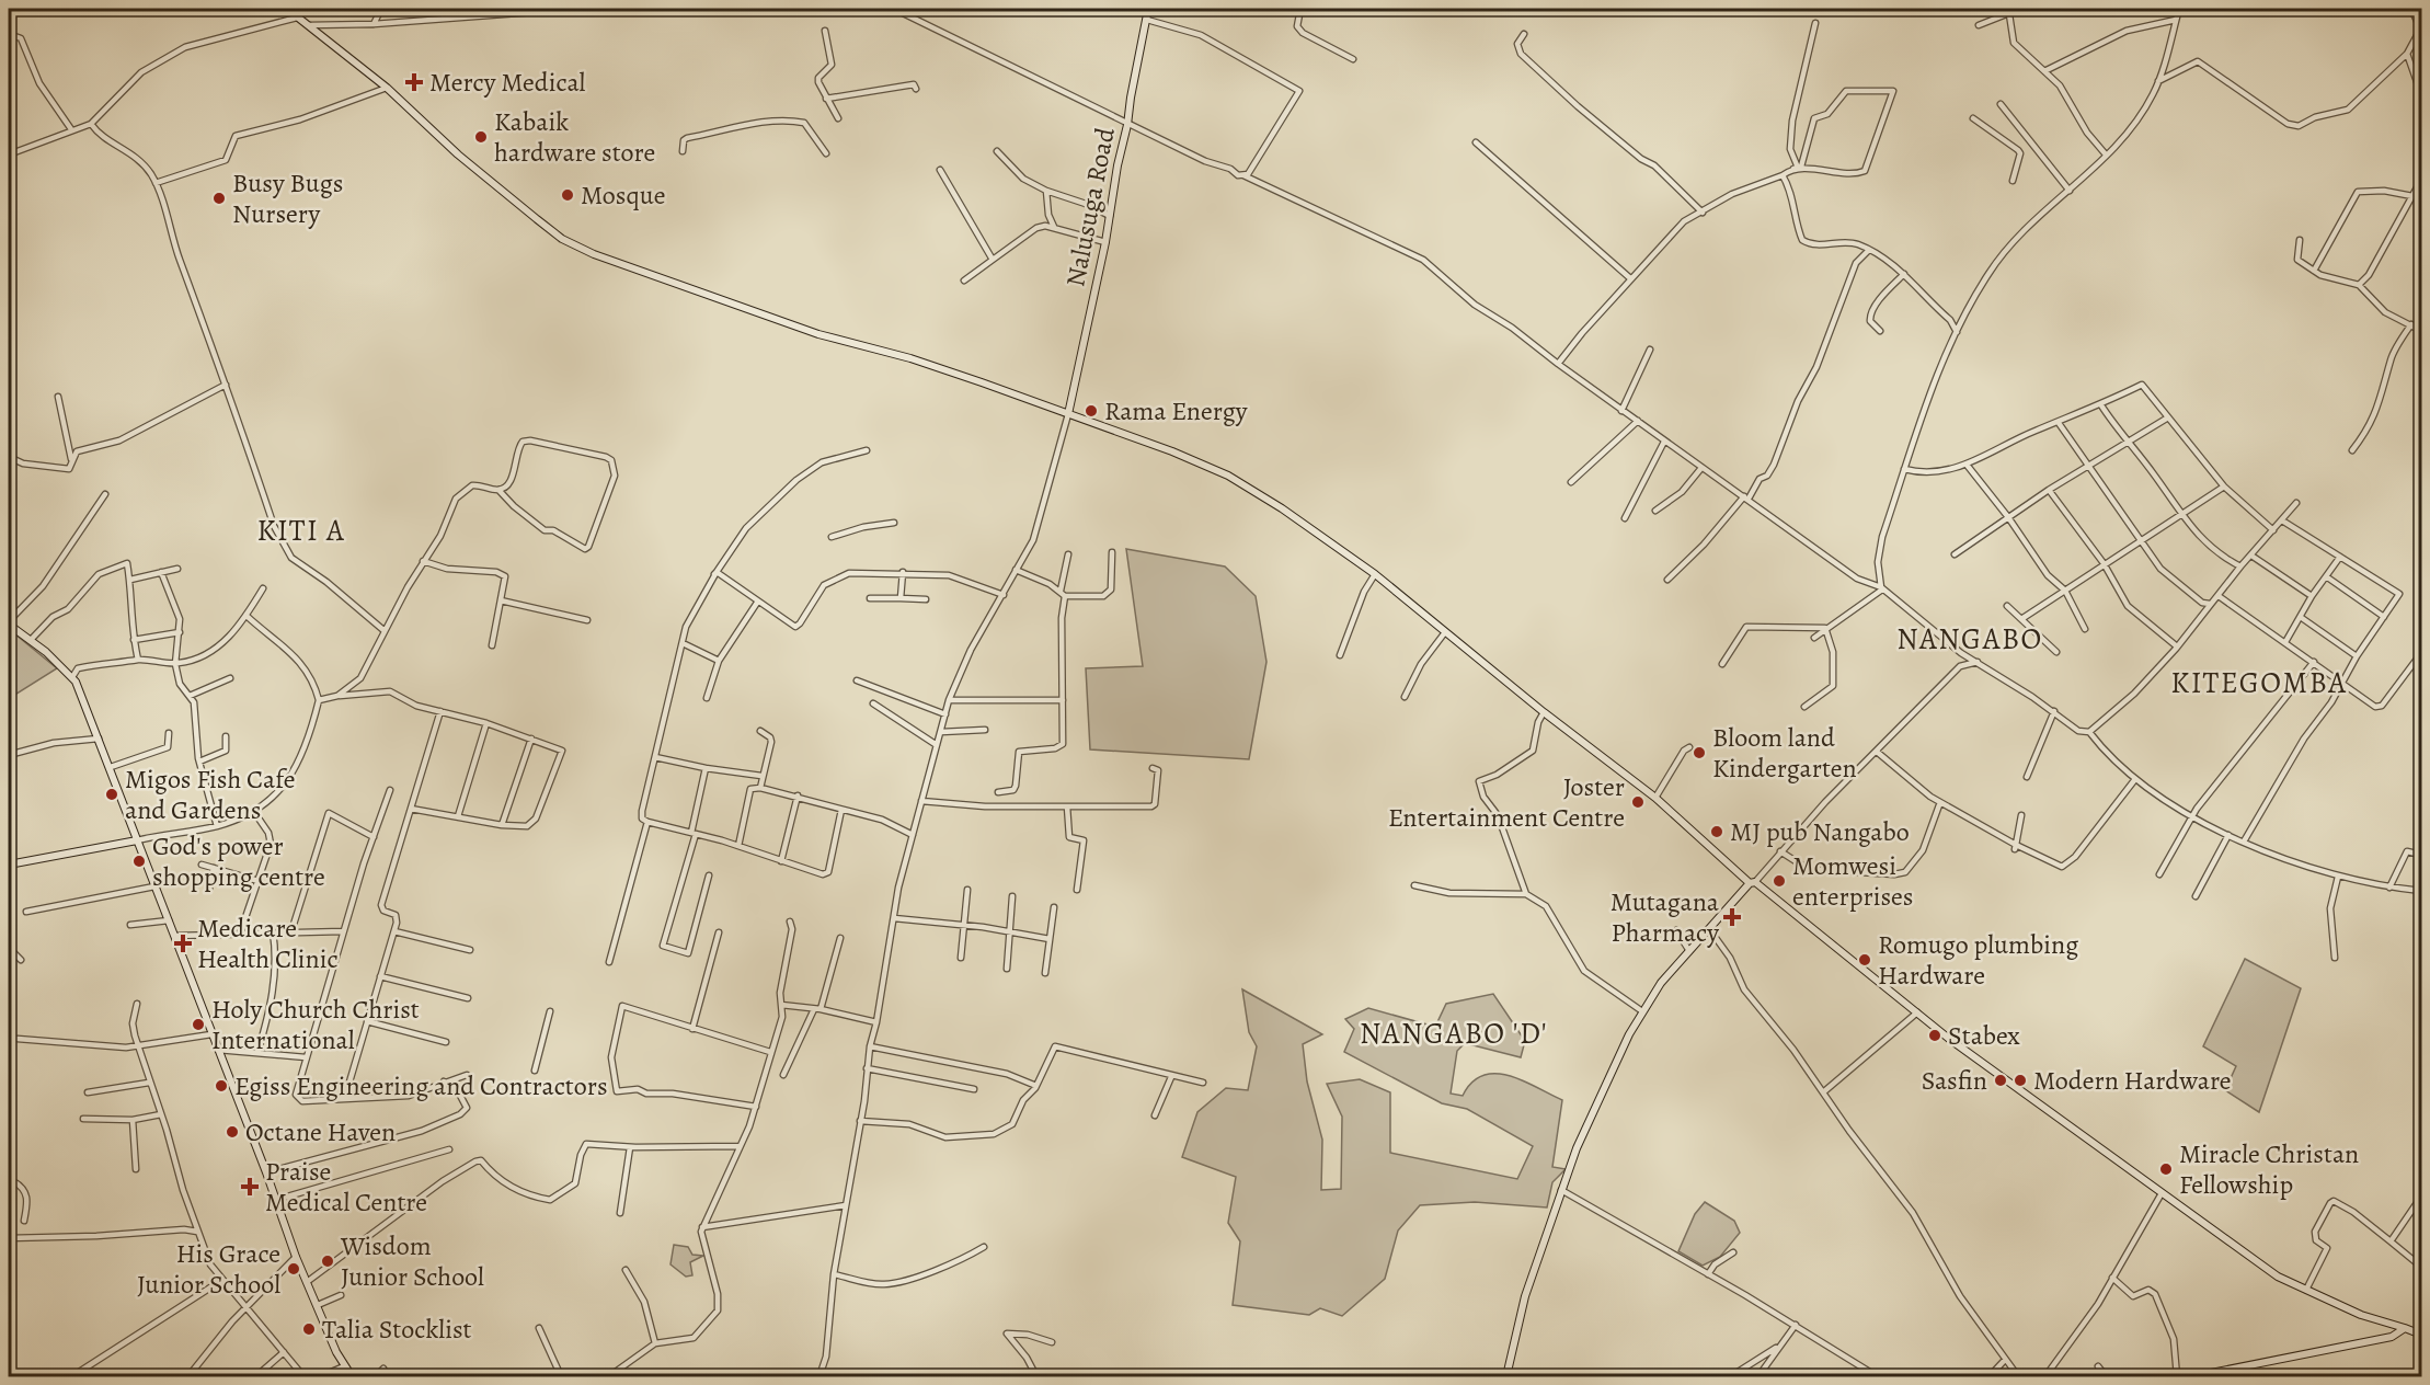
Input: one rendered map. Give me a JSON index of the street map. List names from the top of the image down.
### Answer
{
  "streets": {
    "street": ["Nalusuga Road"]
  },
  "districts": [
    "KITI A",
    "NANGABO",
    "KITEGOMBA",
    "NANGABO 'D'"
  ],
  "places": {
    "health": [
      "Mercy Medical",
      "Mutagana Pharmacy",
      "Medicare Health Clinic",
      "Praise Medical Centre"
    ],
    "other": [
      "Kabaik hardware store",
      "Mosque",
      "Busy Bugs Nursery",
      "Rama Energy",
      "Bloom land Kindergarten",
      "Migos Fish Cafe and Gardens",
      "Joster Entertainment Centre",
      "MJ pub Nangabo",
      "God's power shopping centre",
      "Momwesi enterprises",
      "Romugo plumbing Hardware",
      "Holy Church Christ International",
      "Stabex",
      "Sasfin",
      "Modern Hardware",
      "Egiss Engineering and Contractors",
      "Octane Haven",
      "Miracle Christan Fellowship",
      "Wisdom Junior School",
      "His Grace Junior School",
      "Talia Stocklist"
    ]
  }
}
